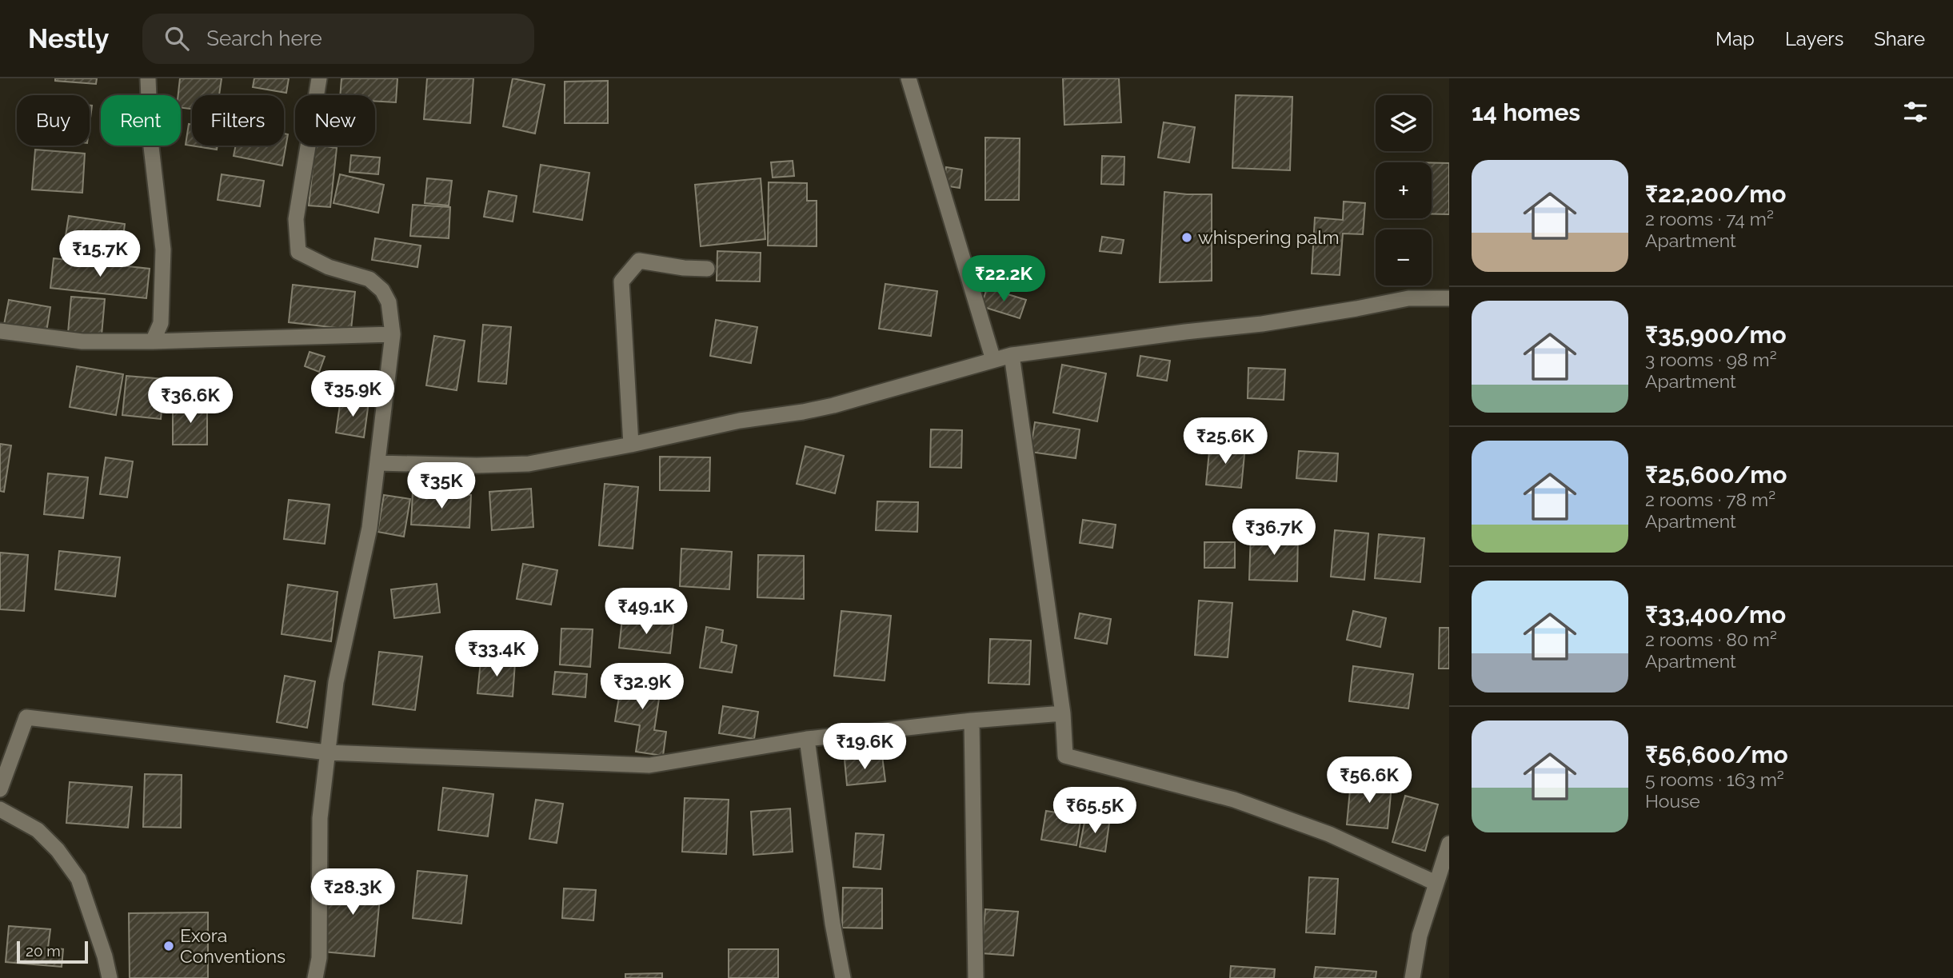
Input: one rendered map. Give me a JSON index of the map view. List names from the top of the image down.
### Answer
{
  "places": ["whispering palm", "Exora Conventions"],
  "scale_bar": "20 m",
  "page": {
    "header": "Nestly",
    "search": "Search here",
    "nav": ["Map", "Layers", "Share"],
    "heading": "14 homes",
    "map_buttons": ["+", "−"],
    "chip": [
      "Buy",
      "Rent",
      "Filters",
      "New"
    ],
    "list": [
      {
        "name": "₹22,200/mo",
        "note": "2 rooms · 74 m² · Apartment"
      },
      {
        "name": "₹35,900/mo",
        "note": "3 rooms · 98 m² · Apartment"
      },
      {
        "name": "₹25,600/mo",
        "note": "2 rooms · 78 m² · Apartment"
      },
      {
        "name": "₹33,400/mo",
        "note": "2 rooms · 80 m² · Apartment"
      },
      {
        "name": "₹56,600/mo",
        "note": "5 rooms · 163 m² · House"
      }
    ],
    "price": [
      "₹15.7K",
      "₹22.2K",
      "₹35.9K",
      "₹36.6K",
      "₹25.6K",
      "₹35K",
      "₹36.7K",
      "₹49.1K",
      "₹33.4K",
      "₹32.9K",
      "₹19.6K",
      "₹56.6K",
      "₹65.5K",
      "₹28.3K"
    ],
    "scale": "20 m"
  }
}
